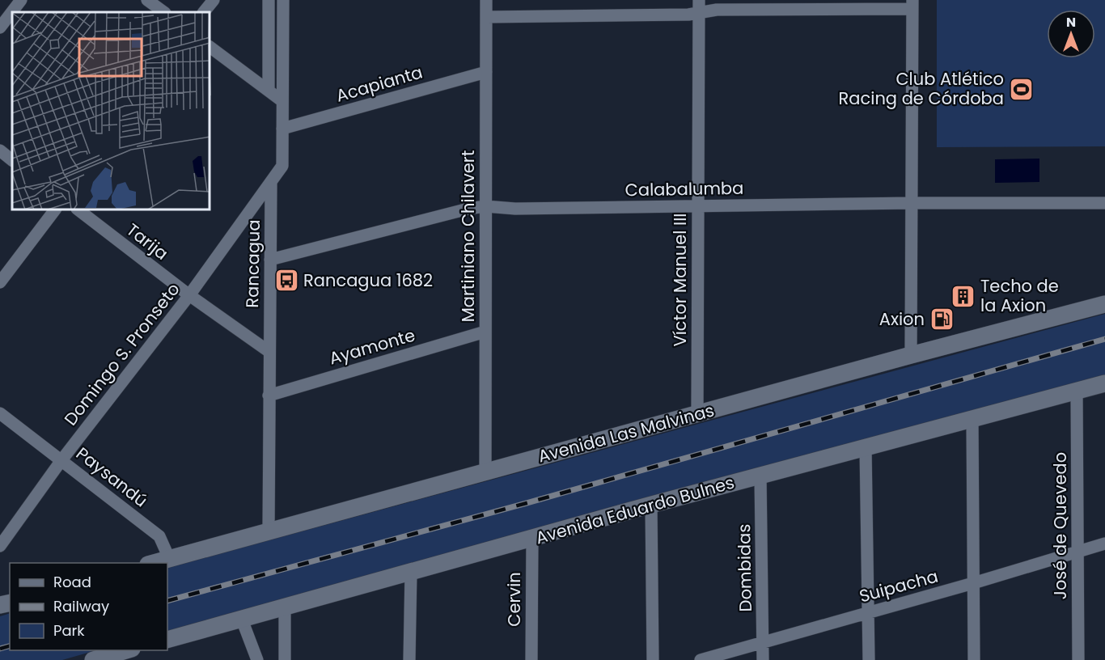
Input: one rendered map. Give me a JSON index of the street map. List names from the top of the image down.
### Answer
{
  "streets": {
    "main road": ["Avenida Las Malvinas", "Avenida Eduardo Bulnes"],
    "street": [
      "Acapianta",
      "Calabalumba",
      "Martiniano Chilavert",
      "Tarija",
      "Rancagua",
      "Víctor Manuel III",
      "Ayamonte",
      "Domingo S. Pronseto",
      "Paysandú",
      "José de Quevedo",
      "Dombidas",
      "Suipacha",
      "Cervin"
    ]
  },
  "crossings": [
    ["Acapianta", "Martiniano Chilavert"],
    ["Acapianta", "Rancagua"],
    ["Calabalumba", "Martiniano Chilavert"],
    ["Calabalumba", "Rancagua"],
    ["Calabalumba", "Víctor Manuel III"],
    ["Martiniano Chilavert", "Ayamonte"],
    ["Martiniano Chilavert", "Avenida Las Malvinas"],
    ["Tarija", "Rancagua"],
    ["Tarija", "Domingo S. Pronseto"],
    ["Rancagua", "Ayamonte"],
    ["Rancagua", "Domingo S. Pronseto"],
    ["Rancagua", "Avenida Las Malvinas"],
    ["Víctor Manuel III", "Avenida Las Malvinas"],
    ["Domingo S. Pronseto", "Paysandú"],
    ["Avenida Las Malvinas", "Paysandú"],
    ["Avenida Eduardo Bulnes", "José de Quevedo"],
    ["Avenida Eduardo Bulnes", "Dombidas"],
    ["Avenida Eduardo Bulnes", "Cervin"],
    ["José de Quevedo", "Suipacha"],
    ["Dombidas", "Suipacha"]
  ],
  "places": {
    "sports": ["Club Atlético Racing de Córdoba"],
    "bus stop": ["Rancagua 1682"],
    "building": ["Techo de la Axion"],
    "fuel station": ["Axion"]
  },
  "legend": ["Road", "Railway", "Park"],
  "north": "top"
}
